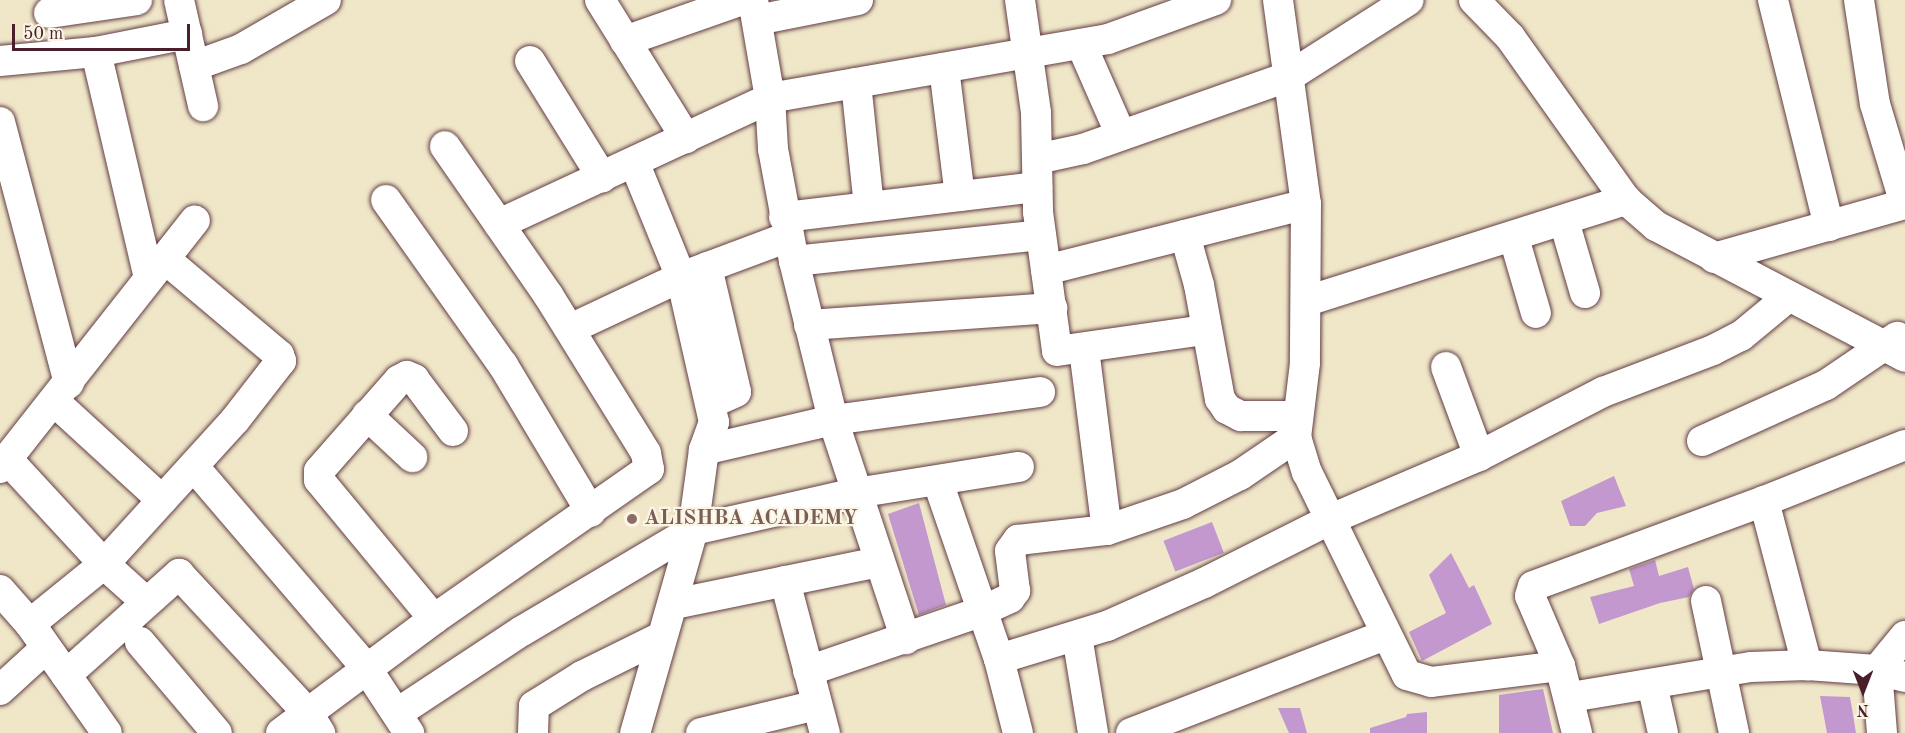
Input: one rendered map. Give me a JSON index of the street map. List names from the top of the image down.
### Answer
{
  "places": ["ALISHBA ACADEMY"],
  "scale_bar": "50 m",
  "north": "bottom"
}
